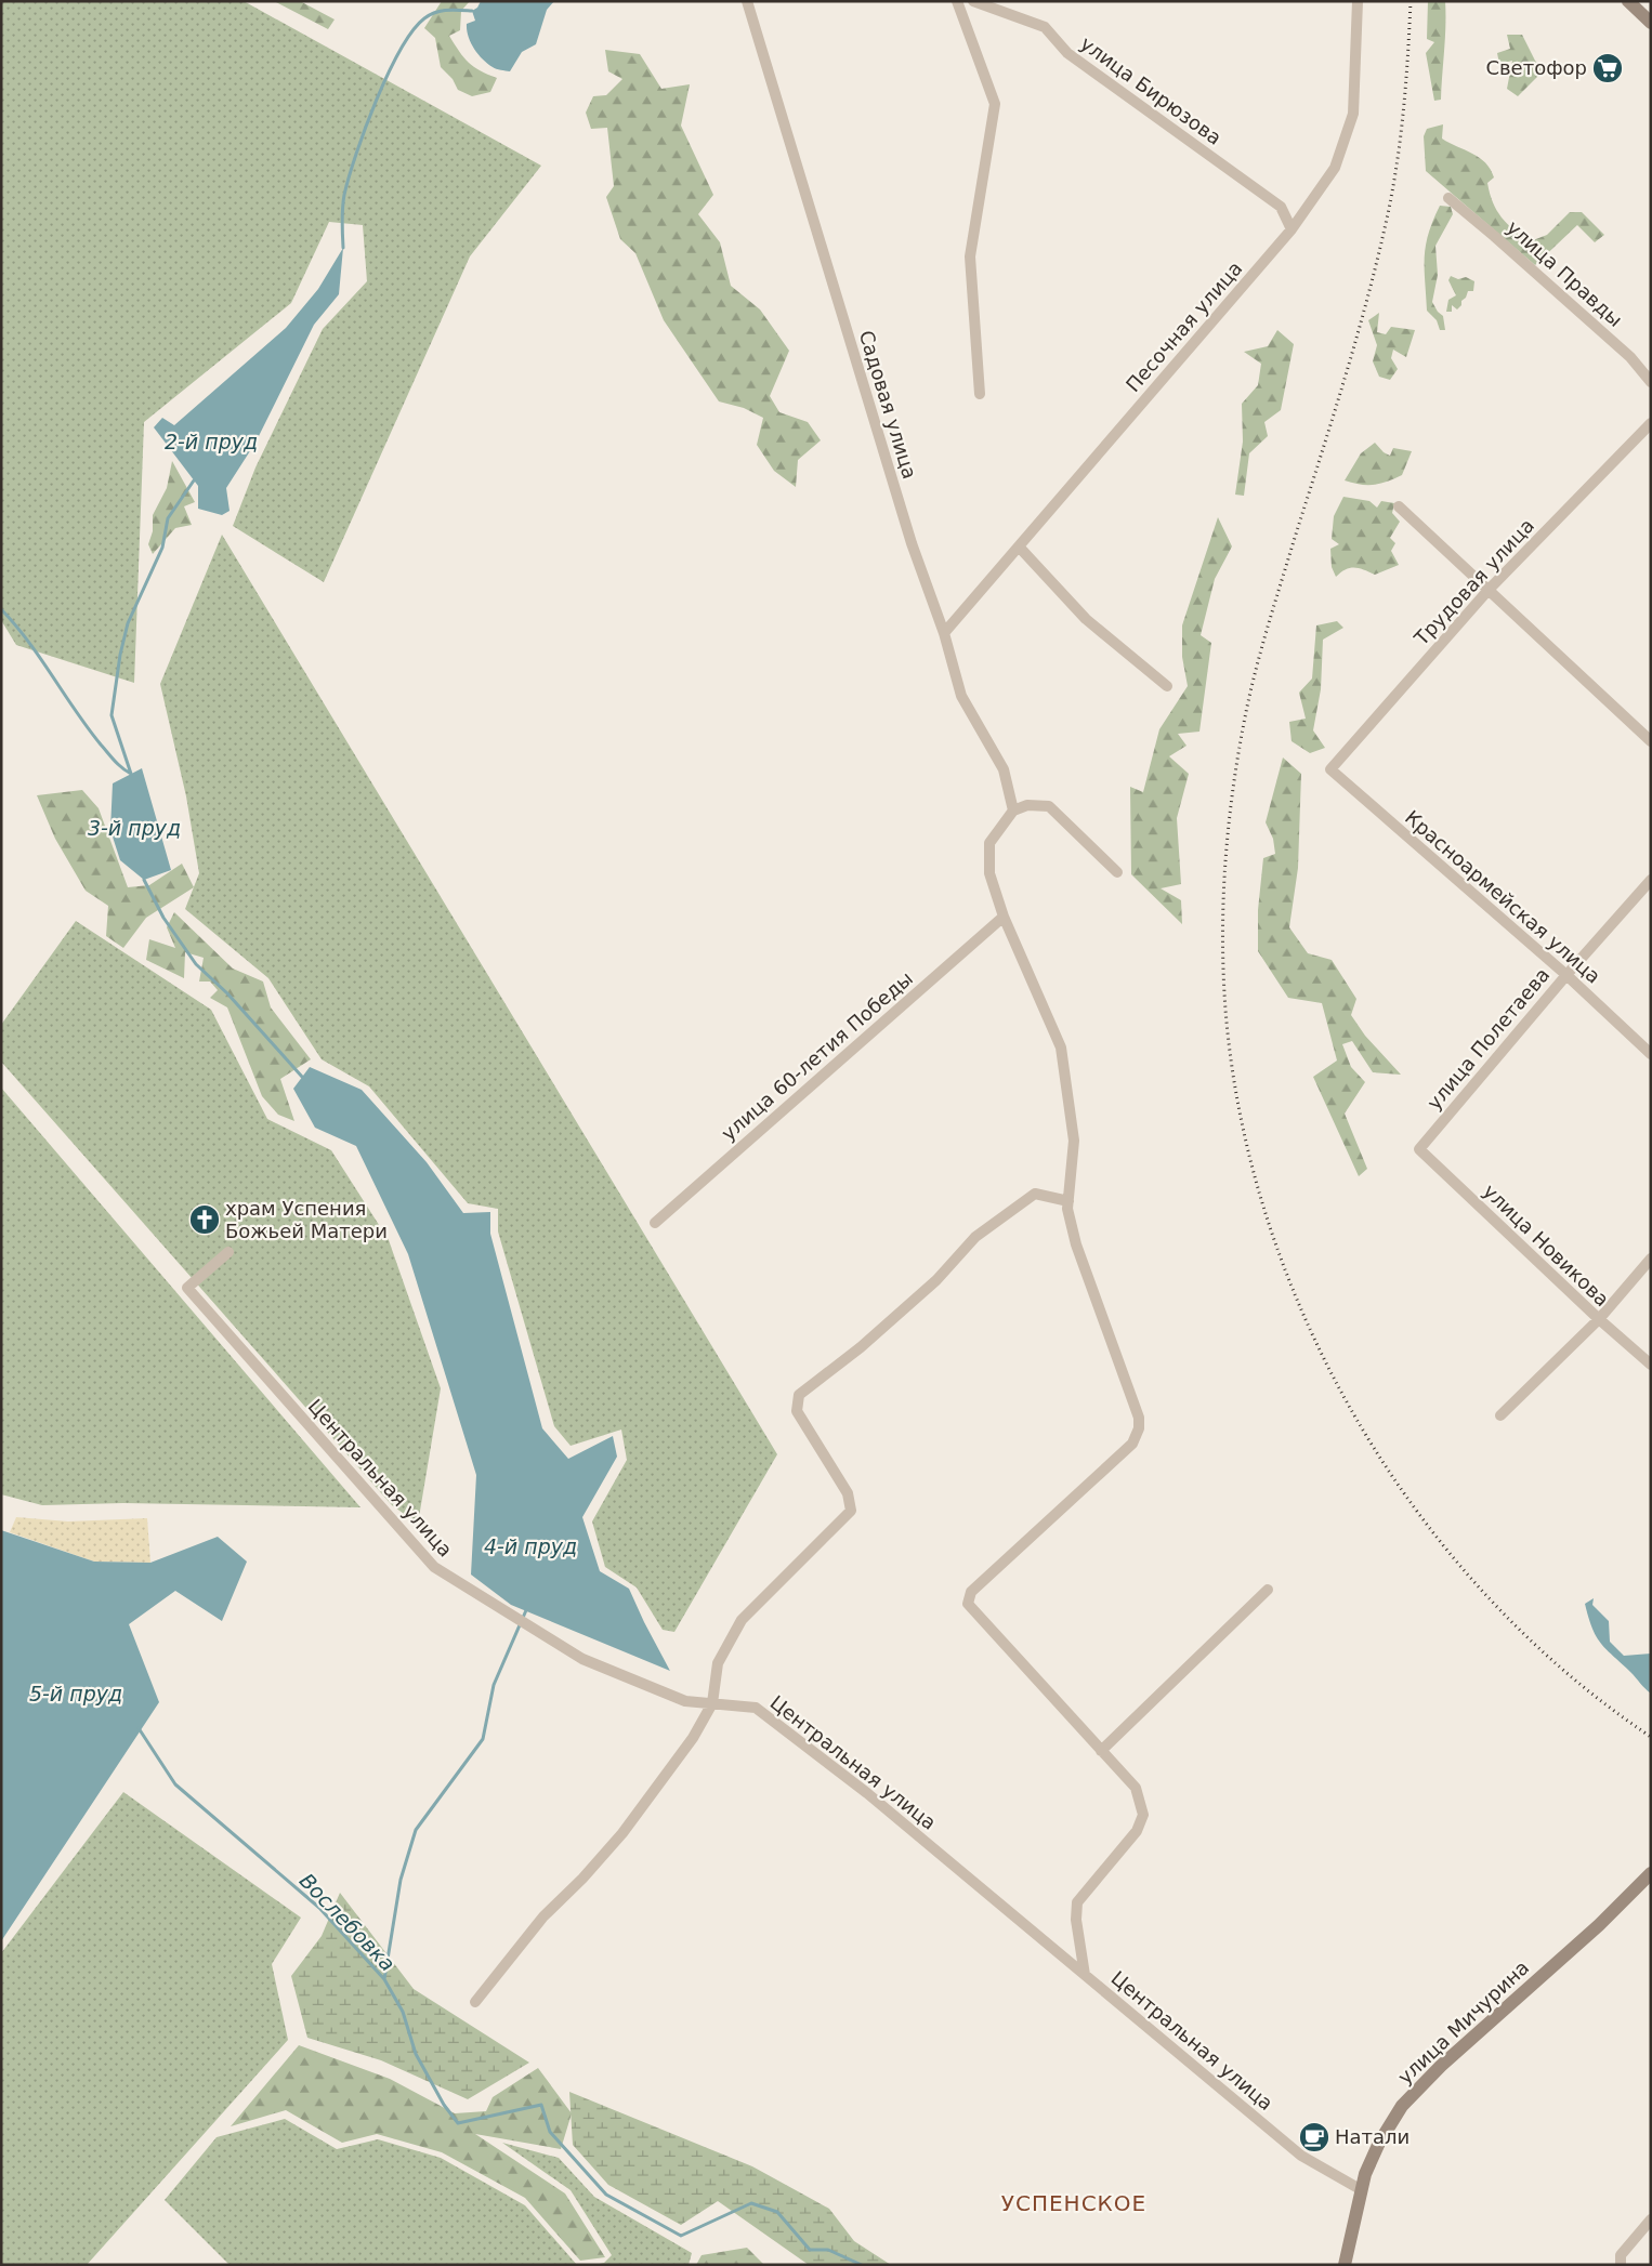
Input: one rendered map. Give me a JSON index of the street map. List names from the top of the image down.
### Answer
{
  "streets": {
    "main road": ["улица Мичурина"],
    "street": [
      "улица Бирюзова",
      "улица Правды",
      "Песочная улица",
      "Садовая улица",
      "Трудовая улица",
      "Красноармейская улица",
      "улица Полетаева",
      "улица 60-летия Победы",
      "улица Новикова",
      "Центральная улица"
    ]
  },
  "crossings": [
    ["улица Бирюзова", "Песочная улица"],
    ["Песочная улица", "Садовая улица"],
    ["Трудовая улица", "Красноармейская улица"],
    ["Красноармейская улица", "улица Полетаева"],
    ["улица Полетаева", "улица Новикова"],
    ["Центральная улица", "улица Мичурина"]
  ],
  "districts": ["УСПЕНСКОЕ"],
  "water": [
    "2-й пруд",
    "3-й пруд",
    "4-й пруд",
    "5-й пруд",
    "Вослебовка"
  ],
  "places": {
    "supermarket": ["Светофор"],
    "church": ["храм Успения Божьей Матери"],
    "cafe": ["Натали"]
  }
}
